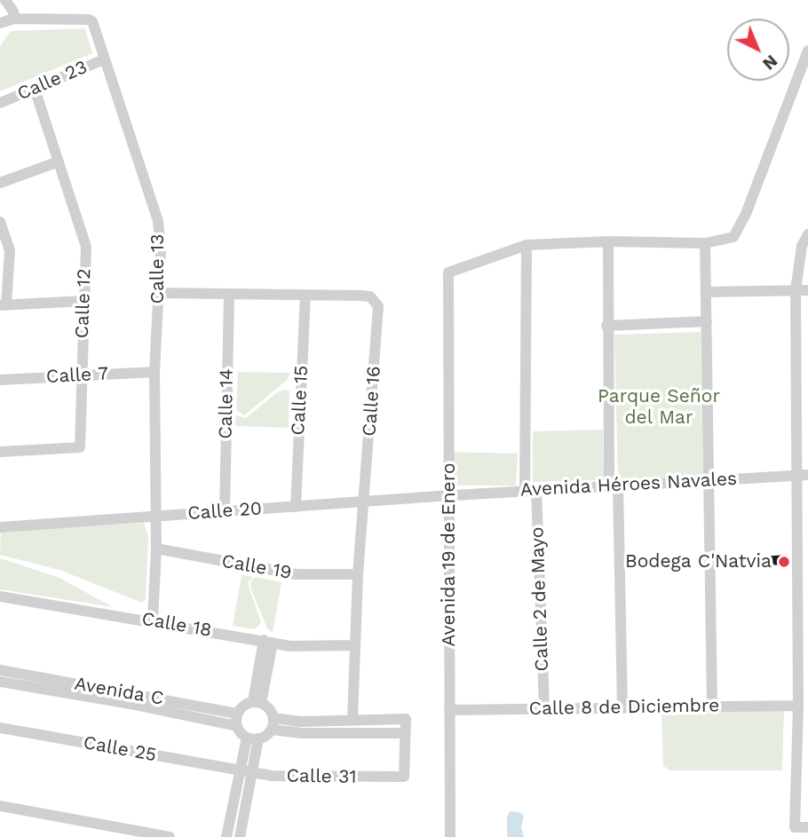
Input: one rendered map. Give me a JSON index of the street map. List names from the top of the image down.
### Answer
{
  "streets": {
    "street": [
      "Calle 23",
      "Calle 13",
      "Calle 12",
      "Calle 7",
      "Calle 15",
      "Calle 16",
      "Calle 14",
      "Avenida Héroes Navales",
      "Calle 20",
      "Avenida 19 de Enero",
      "Calle 19",
      "Calle 2 de Mayo",
      "Calle 18",
      "Avenida C",
      "Calle 8 de Diciembre",
      "Calle 25",
      "Calle 31"
    ]
  },
  "crossings": [
    ["Calle 23", "Calle 13"],
    ["Calle 23", "Calle 12"],
    ["Calle 13", "Calle 7"],
    ["Calle 13", "Calle 16"],
    ["Calle 13", "Calle 20"],
    ["Calle 13", "Calle 19"],
    ["Calle 13", "Calle 18"],
    ["Calle 12", "Calle 7"],
    ["Calle 15", "Calle 16"],
    ["Calle 15", "Calle 20"],
    ["Calle 16", "Calle 14"],
    ["Calle 16", "Calle 20"],
    ["Calle 16", "Calle 19"],
    ["Calle 16", "Calle 18"],
    ["Calle 14", "Calle 20"],
    ["Avenida Héroes Navales", "Calle 20"],
    ["Avenida Héroes Navales", "Avenida 19 de Enero"],
    ["Avenida Héroes Navales", "Calle 2 de Mayo"],
    ["Calle 20", "Avenida 19 de Enero"],
    ["Avenida 19 de Enero", "Calle 8 de Diciembre"],
    ["Calle 2 de Mayo", "Calle 8 de Diciembre"],
    ["Calle 25", "Calle 31"]
  ],
  "parks": ["Parque Señor del Mar"],
  "places": ["Bodega C'Natvia"],
  "north": "bottom right"
}
